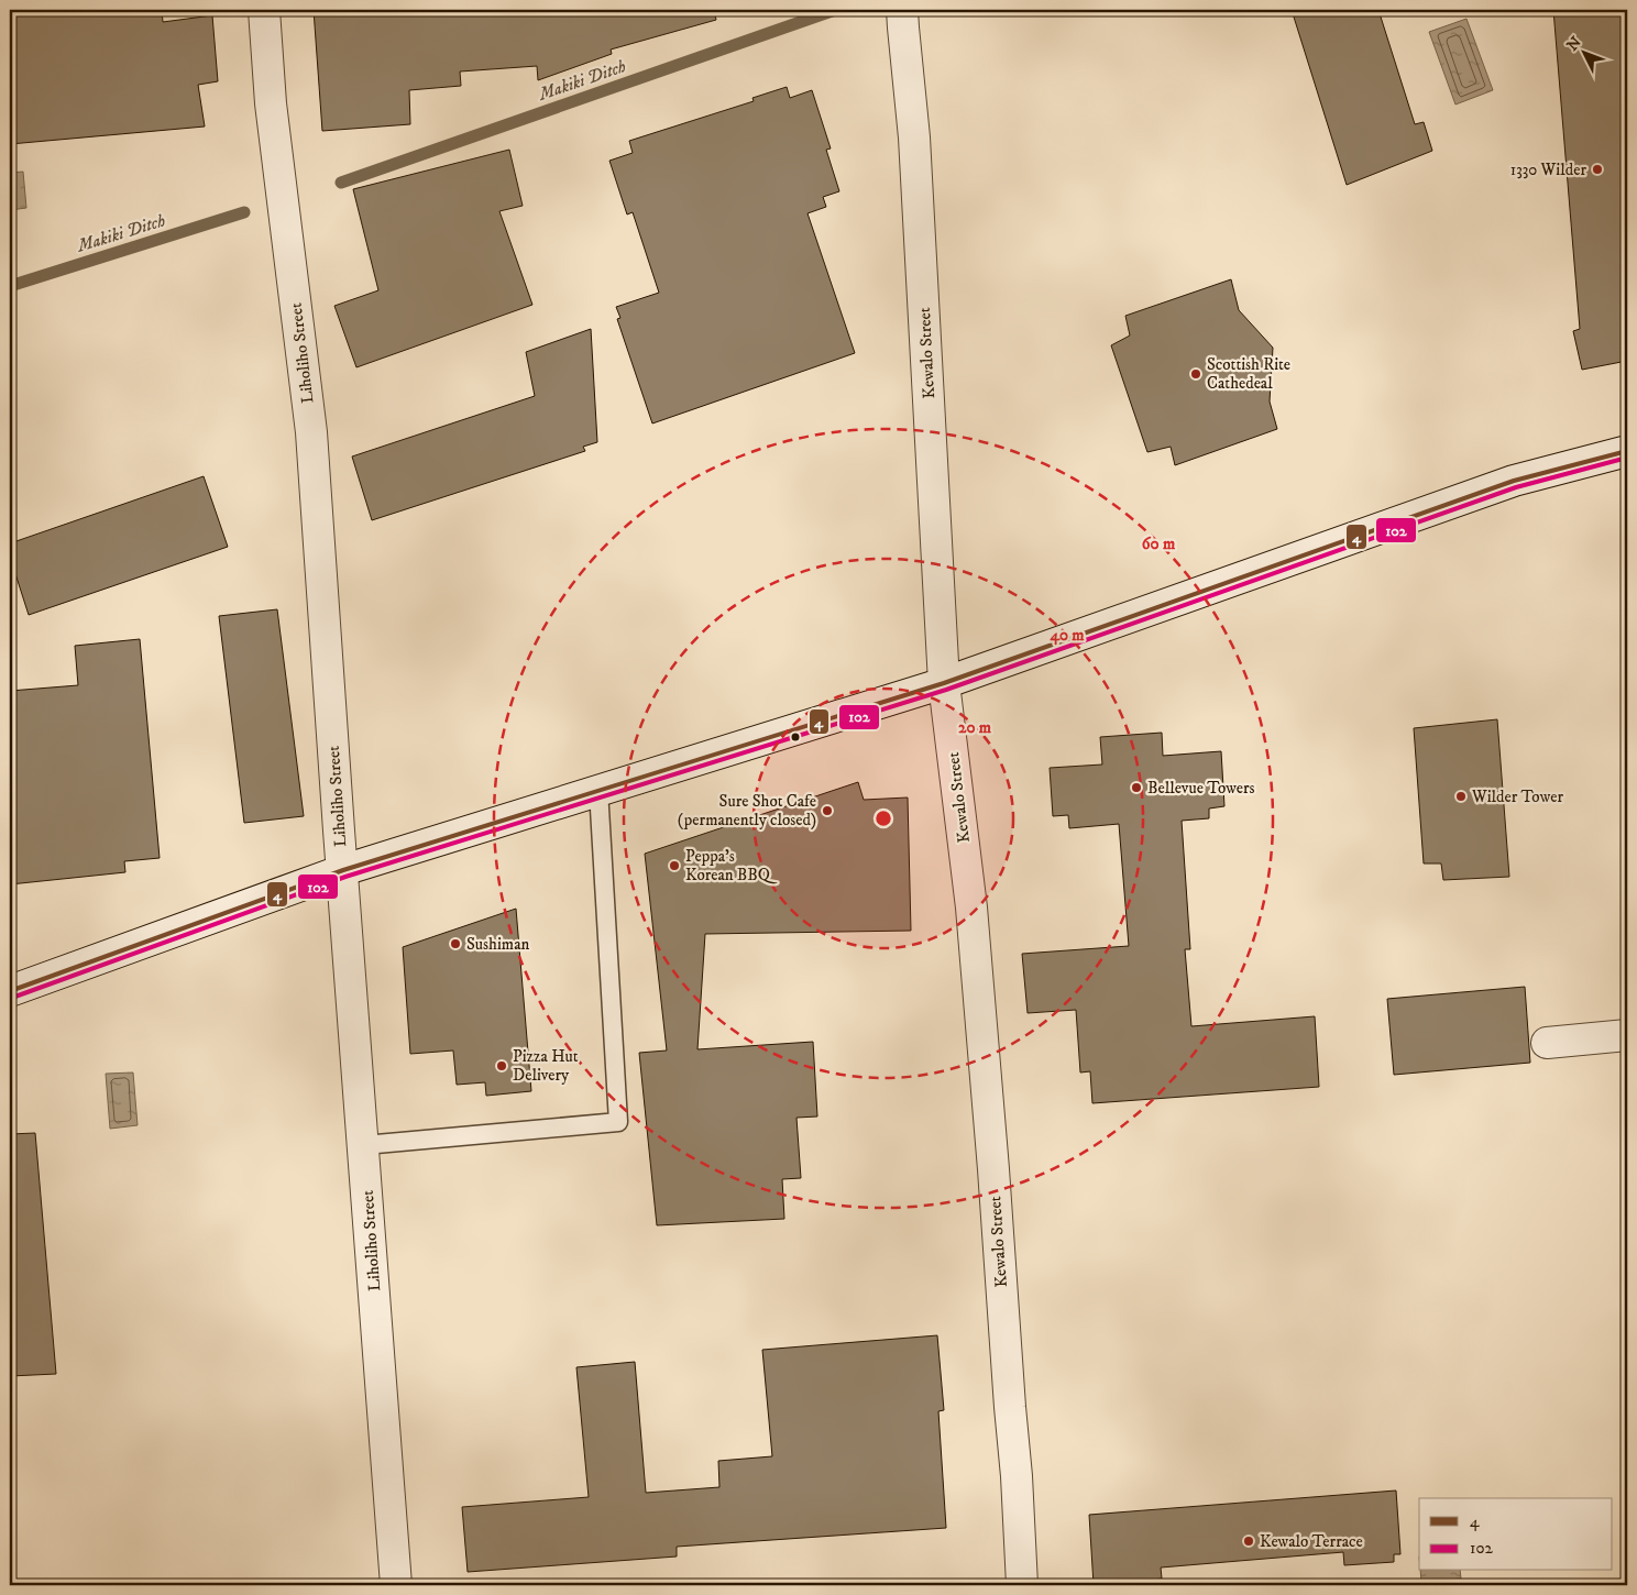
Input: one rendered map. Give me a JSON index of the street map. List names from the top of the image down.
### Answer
{
  "streets": {
    "street": ["Liholiho Street", "Kewalo Street"]
  },
  "water": ["Makiki Ditch"],
  "places": [
    "1330 Wilder",
    "Scottish Rite Cathedeal",
    "Bellevue Towers",
    "Wilder Tower",
    "Sure Shot Cafe (permanently closed)",
    "Peppa's Korean BBQ",
    "Sushiman",
    "Pizza Hut Delivery",
    "Kewalo Terrace"
  ],
  "lines": ["transit line 4", "transit line 102"],
  "legend": ["4", "102"],
  "north": "top left",
  "rings": ["60 m", "40 m", "20 m"]
}
